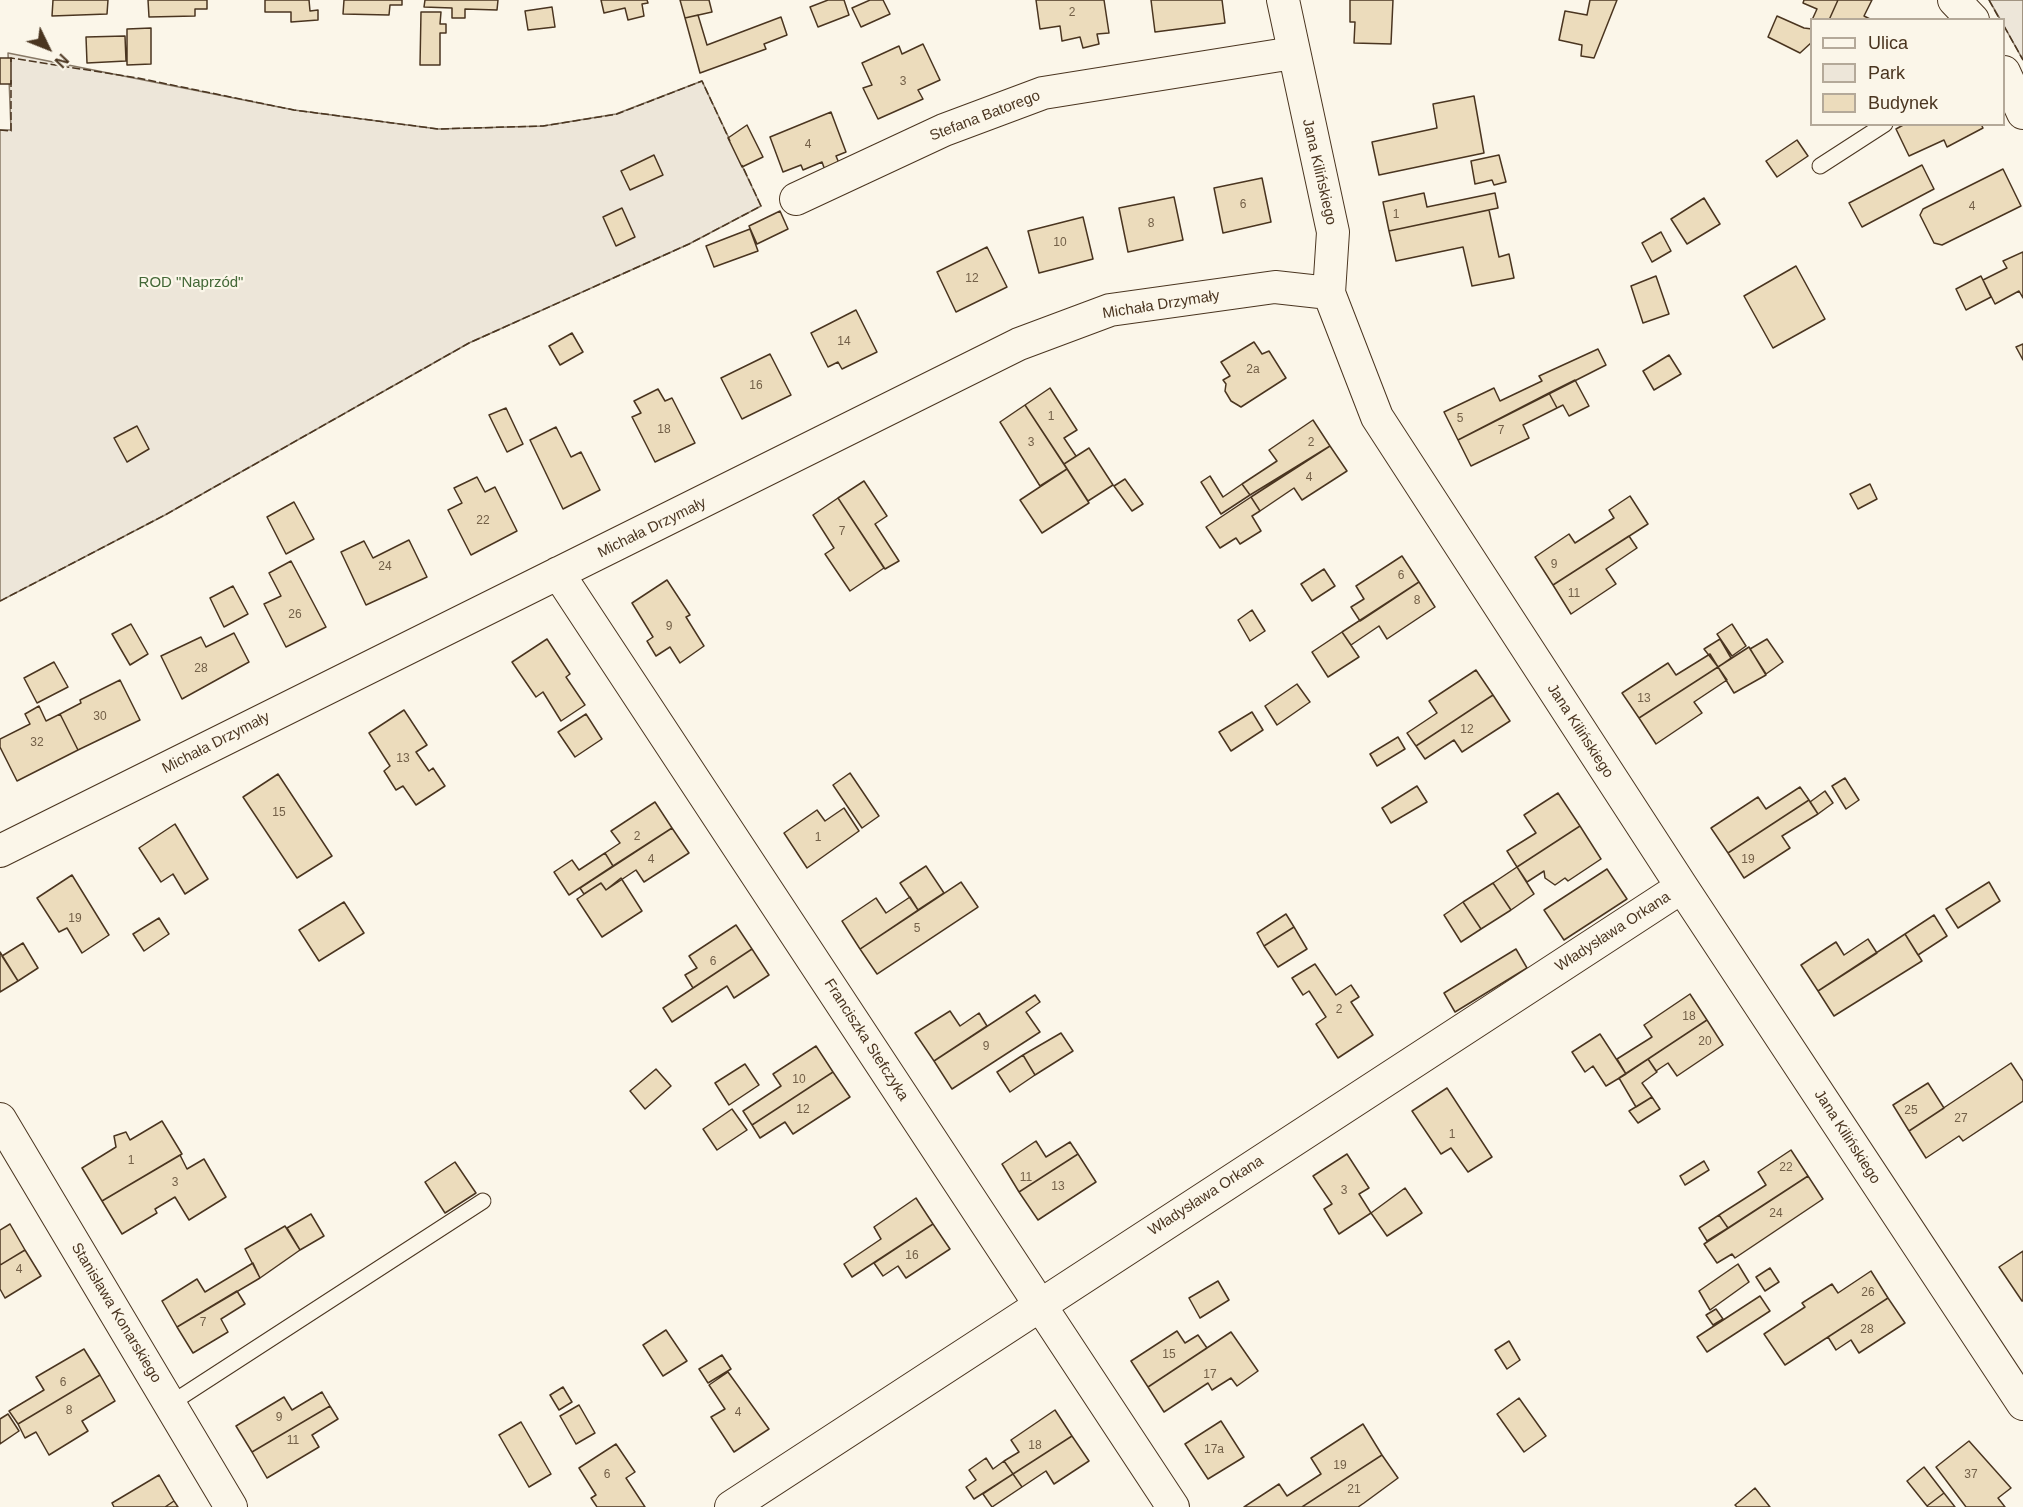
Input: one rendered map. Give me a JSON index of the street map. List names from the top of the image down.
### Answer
{
  "streets": {
    "street": [
      "Stefana Batorego",
      "Jana Kilińskiego",
      "Michała Drzymały",
      "Władysława Orkana",
      "Franciszka Stefczyka",
      "Stanisława Konarskiego"
    ]
  },
  "crossings": [
    ["Stefana Batorego", "Jana Kilińskiego"],
    ["Jana Kilińskiego", "Michała Drzymały"],
    ["Jana Kilińskiego", "Władysława Orkana"],
    ["Michała Drzymały", "Franciszka Stefczyka"],
    ["Władysława Orkana", "Franciszka Stefczyka"]
  ],
  "parks": ["ROD \"Naprzód\""],
  "house_numbers": [
    "2",
    "3",
    "4",
    "6",
    "4",
    "1",
    "8",
    "10",
    "12",
    "14",
    "2a",
    "16",
    "1",
    "5",
    "18",
    "7",
    "3",
    "2",
    "4",
    "22",
    "7",
    "9",
    "24",
    "6",
    "11",
    "8",
    "26",
    "9",
    "28",
    "13",
    "30",
    "12",
    "32",
    "13",
    "15",
    "2",
    "1",
    "4",
    "19",
    "19",
    "5",
    "6",
    "2",
    "18",
    "20",
    "9",
    "10",
    "12",
    "25",
    "27",
    "1",
    "1",
    "22",
    "11",
    "3",
    "13",
    "3",
    "24",
    "16",
    "4",
    "26",
    "7",
    "28",
    "15",
    "17",
    "6",
    "8",
    "4",
    "9",
    "11",
    "18",
    "17a",
    "19",
    "6",
    "37",
    "21"
  ],
  "legend": ["Ulica", "Park", "Budynek"],
  "north": "bottom right"
}
